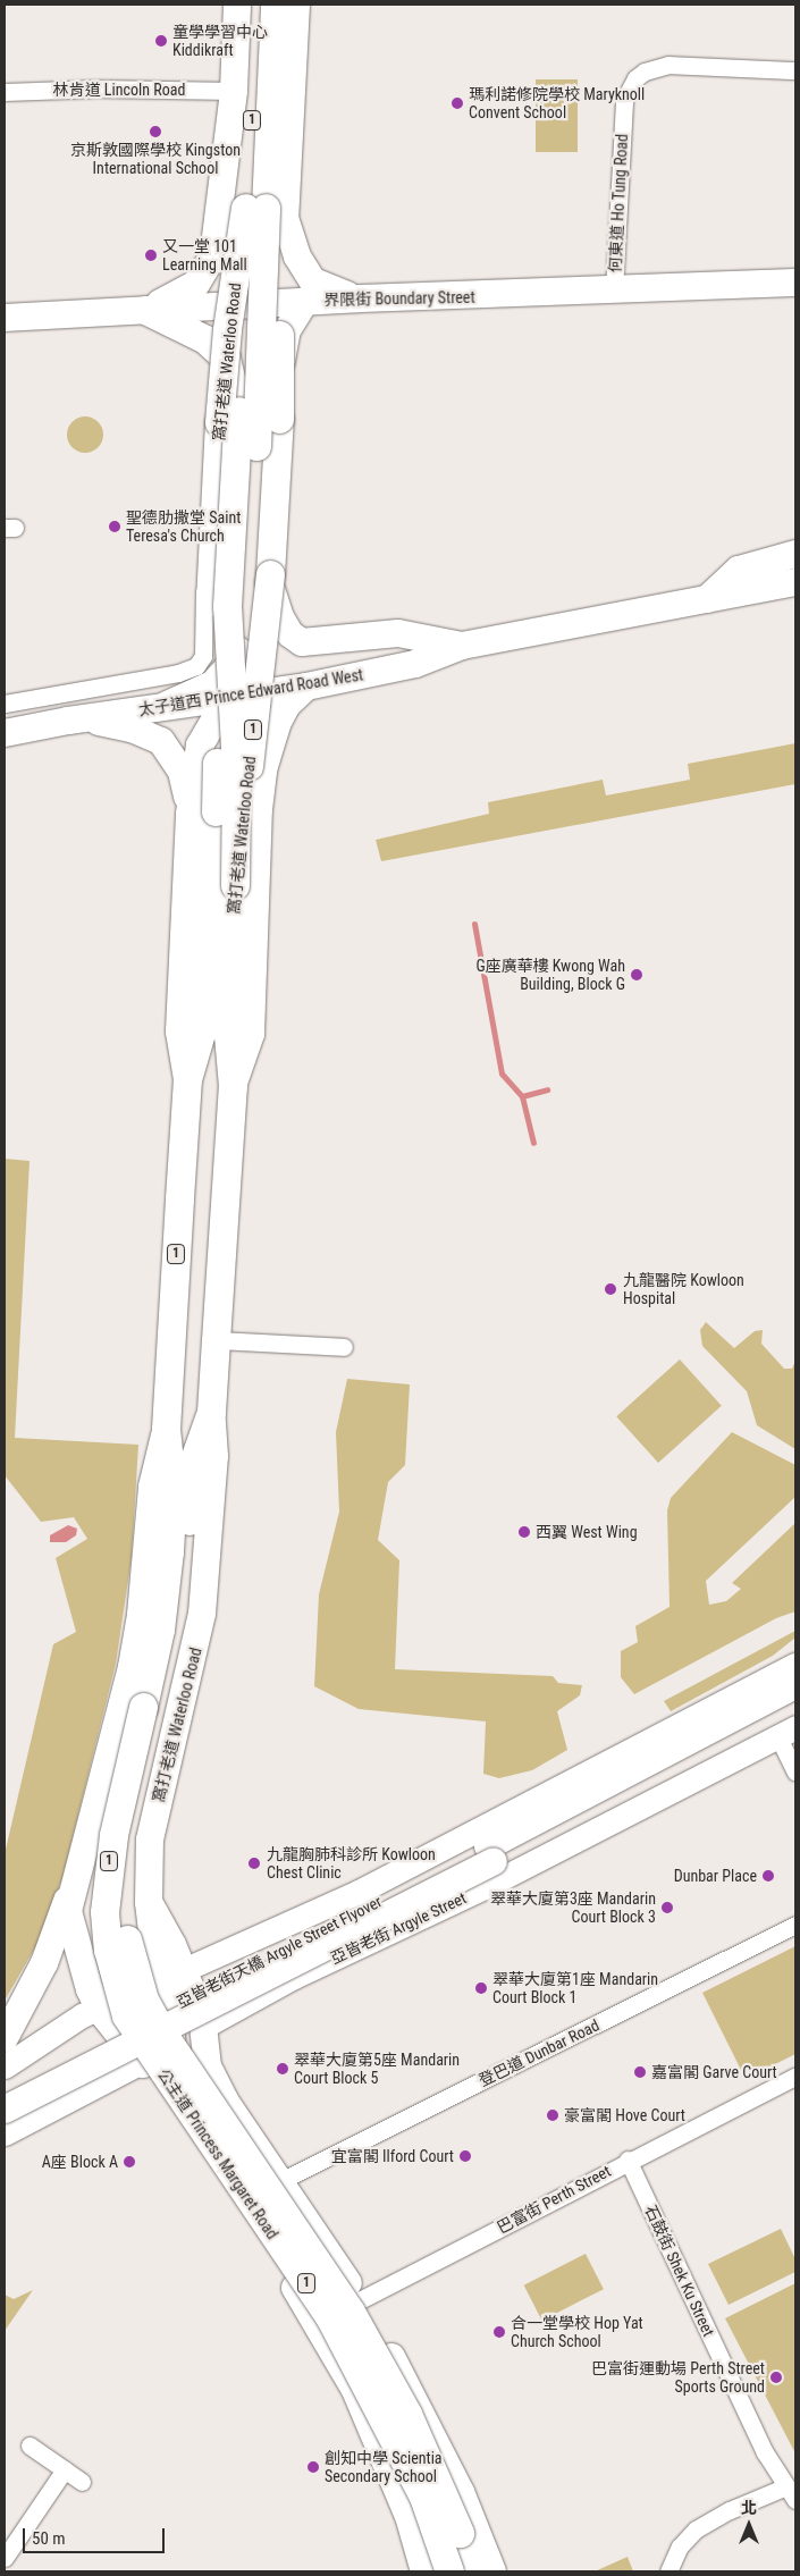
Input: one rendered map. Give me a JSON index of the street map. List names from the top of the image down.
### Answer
{
  "streets": {
    "highway": ["1", "窩打老道 Waterloo Road", "公主道 Princess Margaret Road"],
    "main road": [
      "界限街 Boundary Street",
      "太子道西 Prince Edward Road West",
      "亞皆老街 Argyle Street",
      "亞皆老街天橋 Argyle Street Flyover"
    ],
    "street": [
      "林肯道 Lincoln Road",
      "何東道 Ho Tung Road",
      "登巴道 Dunbar Road",
      "巴富街 Perth Street",
      "石鼓街 Shek Ku Street"
    ]
  },
  "crossings": [
    ["林肯道 Lincoln Road", "窩打老道 Waterloo Road"],
    ["何東道 Ho Tung Road", "界限街 Boundary Street"],
    ["界限街 Boundary Street", "窩打老道 Waterloo Road"],
    ["窩打老道 Waterloo Road", "太子道西 Prince Edward Road West"],
    ["窩打老道 Waterloo Road", "公主道 Princess Margaret Road"],
    ["亞皆老街 Argyle Street", "公主道 Princess Margaret Road"],
    ["公主道 Princess Margaret Road", "巴富街 Perth Street"],
    ["巴富街 Perth Street", "石鼓街 Shek Ku Street"]
  ],
  "places": [
    "童學學習中心 Kiddikraft",
    "瑪利諾修院學校 Maryknoll Convent School",
    "京斯敦國際學校 Kingston International School",
    "又一堂 101 Learning Mall",
    "聖德肋撒堂 Saint Teresa's Church",
    "G座廣華樓 Kwong Wah Building, Block G",
    "九龍醫院 Kowloon Hospital",
    "西翼 West Wing",
    "九龍胸肺科診所 Kowloon Chest Clinic",
    "Dunbar Place",
    "翠華大廈第3座 Mandarin Court Block 3",
    "翠華大廈第1座 Mandarin Court Block 1",
    "翠華大廈第5座 Mandarin Court Block 5",
    "嘉富閣 Garve Court",
    "豪富閣 Hove Court",
    "宜富閣 Ilford Court",
    "A座 Block A",
    "合一堂學校 Hop Yat Church School",
    "巴富街運動場 Perth Street Sports Ground",
    "創知中學 Scientia Secondary School"
  ],
  "scale_bar": "50 m",
  "north": "top"
}
